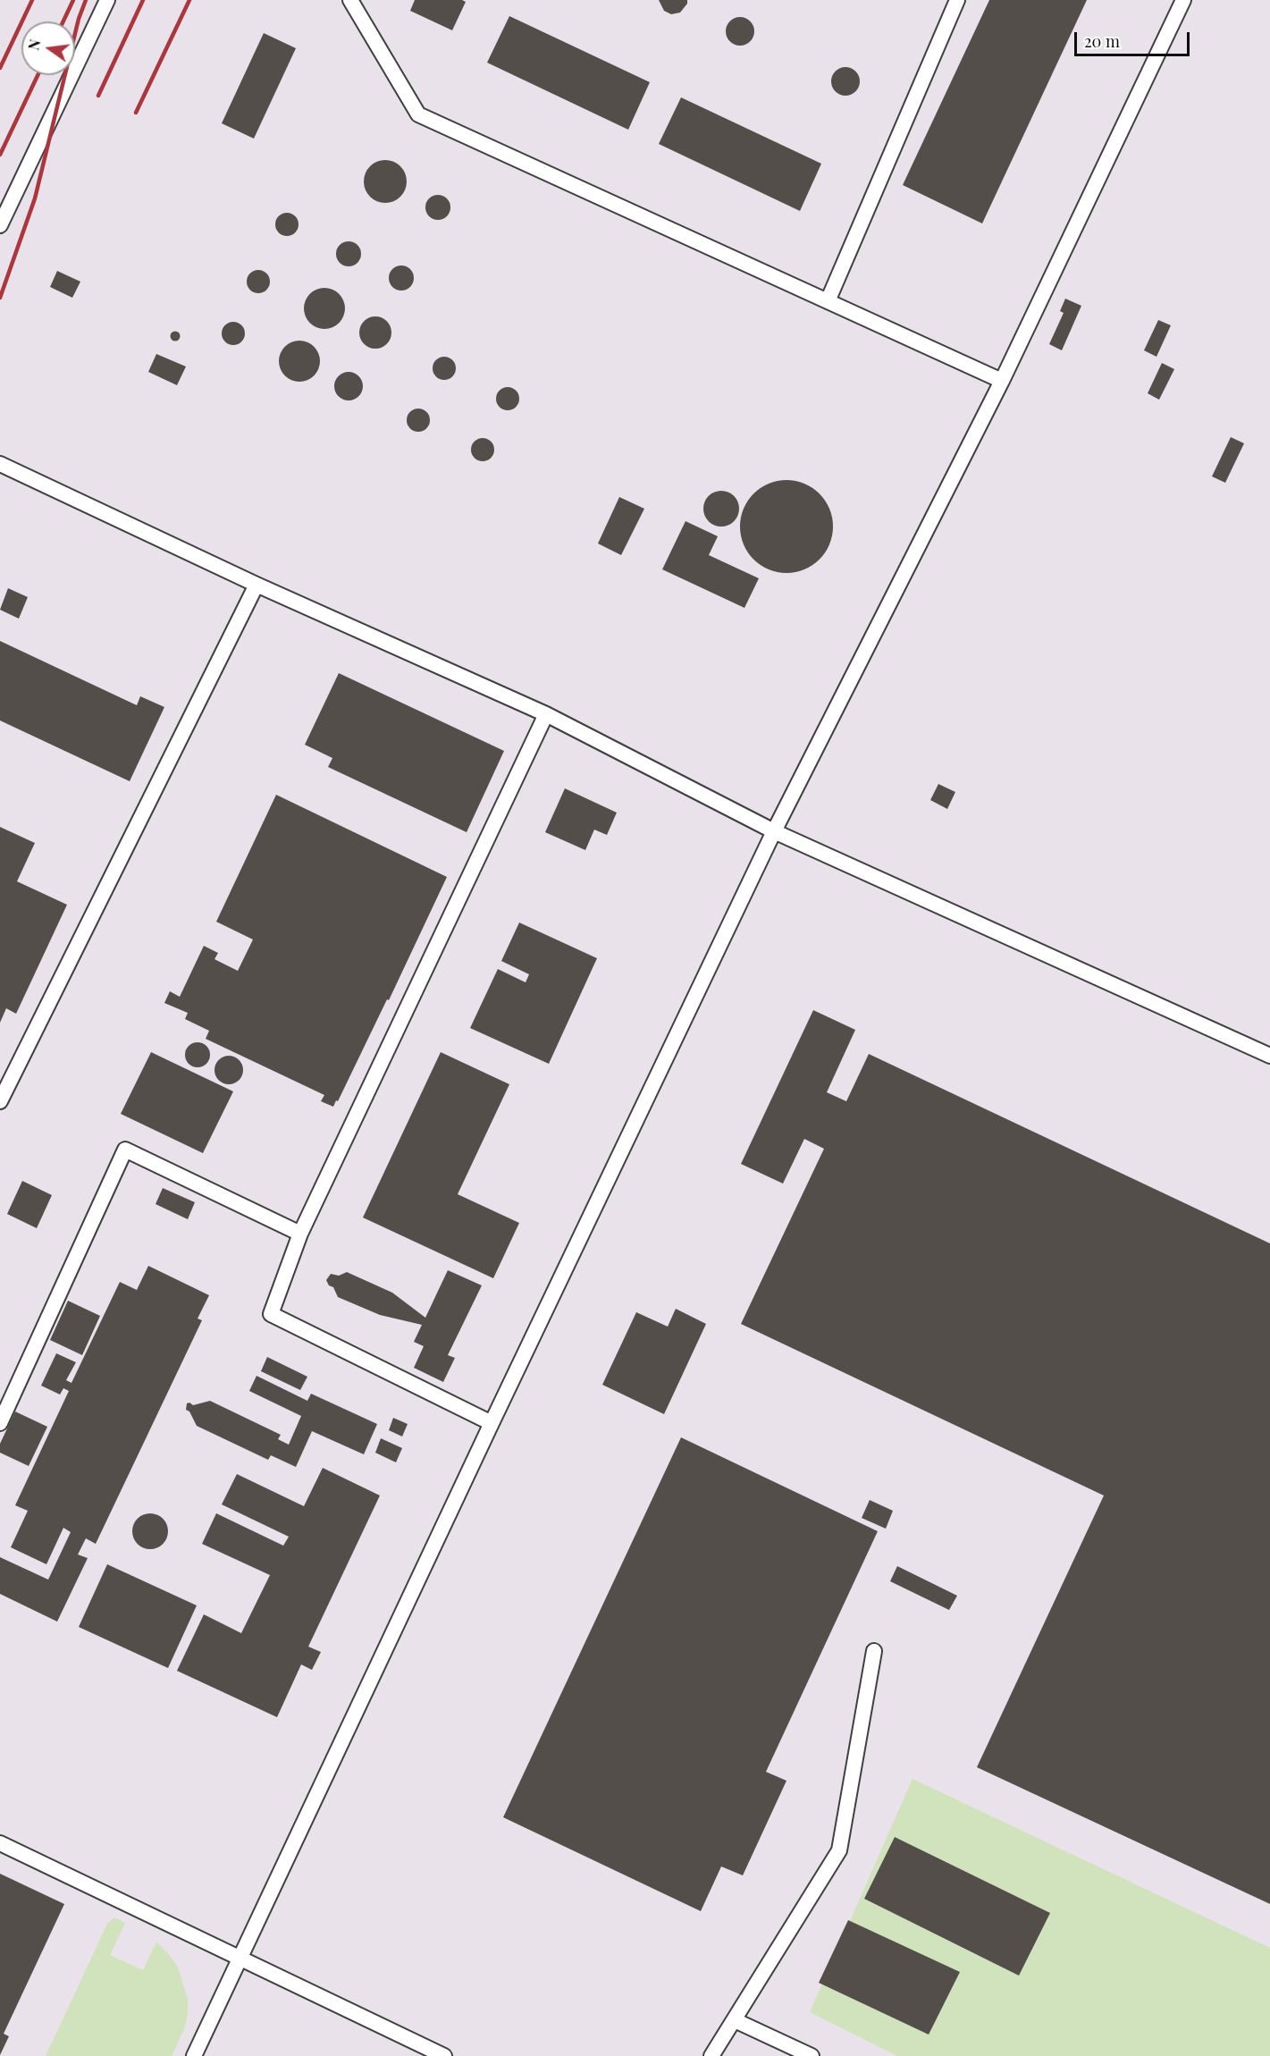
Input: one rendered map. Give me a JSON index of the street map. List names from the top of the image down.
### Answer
{
  "scale_bar": "20 m",
  "north": "left"
}
